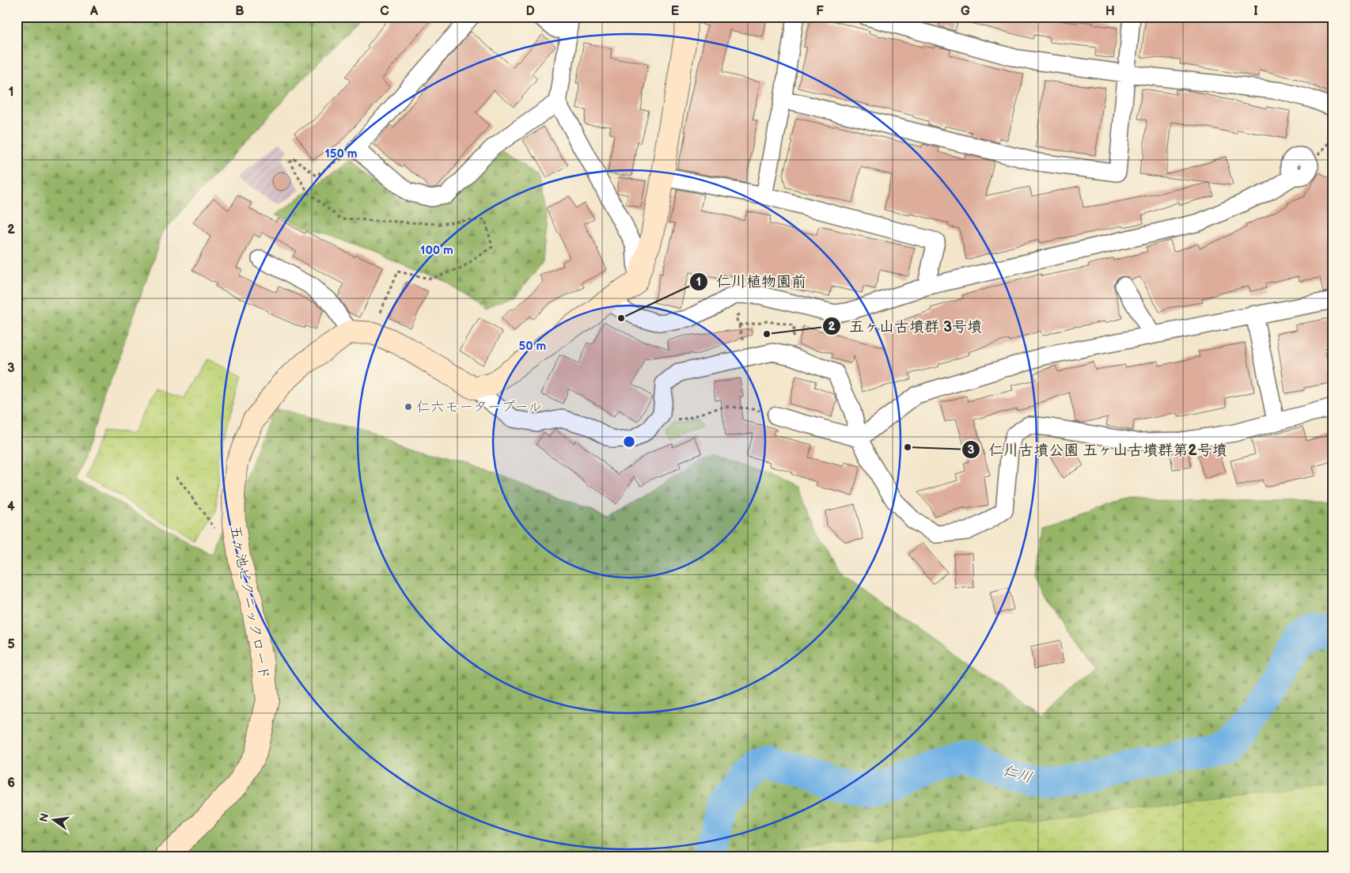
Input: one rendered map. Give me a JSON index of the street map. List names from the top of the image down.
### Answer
{
  "streets": {
    "street": ["五ヶ池ピクニックロード"]
  },
  "water": ["仁川"],
  "places": [
    "仁川植物園前",
    "五ヶ山古墳群 3号墳",
    "仁六モータープール",
    "仁川古墳公園 五ヶ山古墳群第2号墳"
  ],
  "north": "left",
  "grid": {
    "columns": [
      "A",
      "B",
      "C",
      "D",
      "E",
      "F",
      "G",
      "H",
      "I"
    ],
    "rows": [
      "1",
      "2",
      "3",
      "4",
      "5",
      "6"
    ]
  },
  "rings": ["150 m", "100 m", "50 m"]
}
